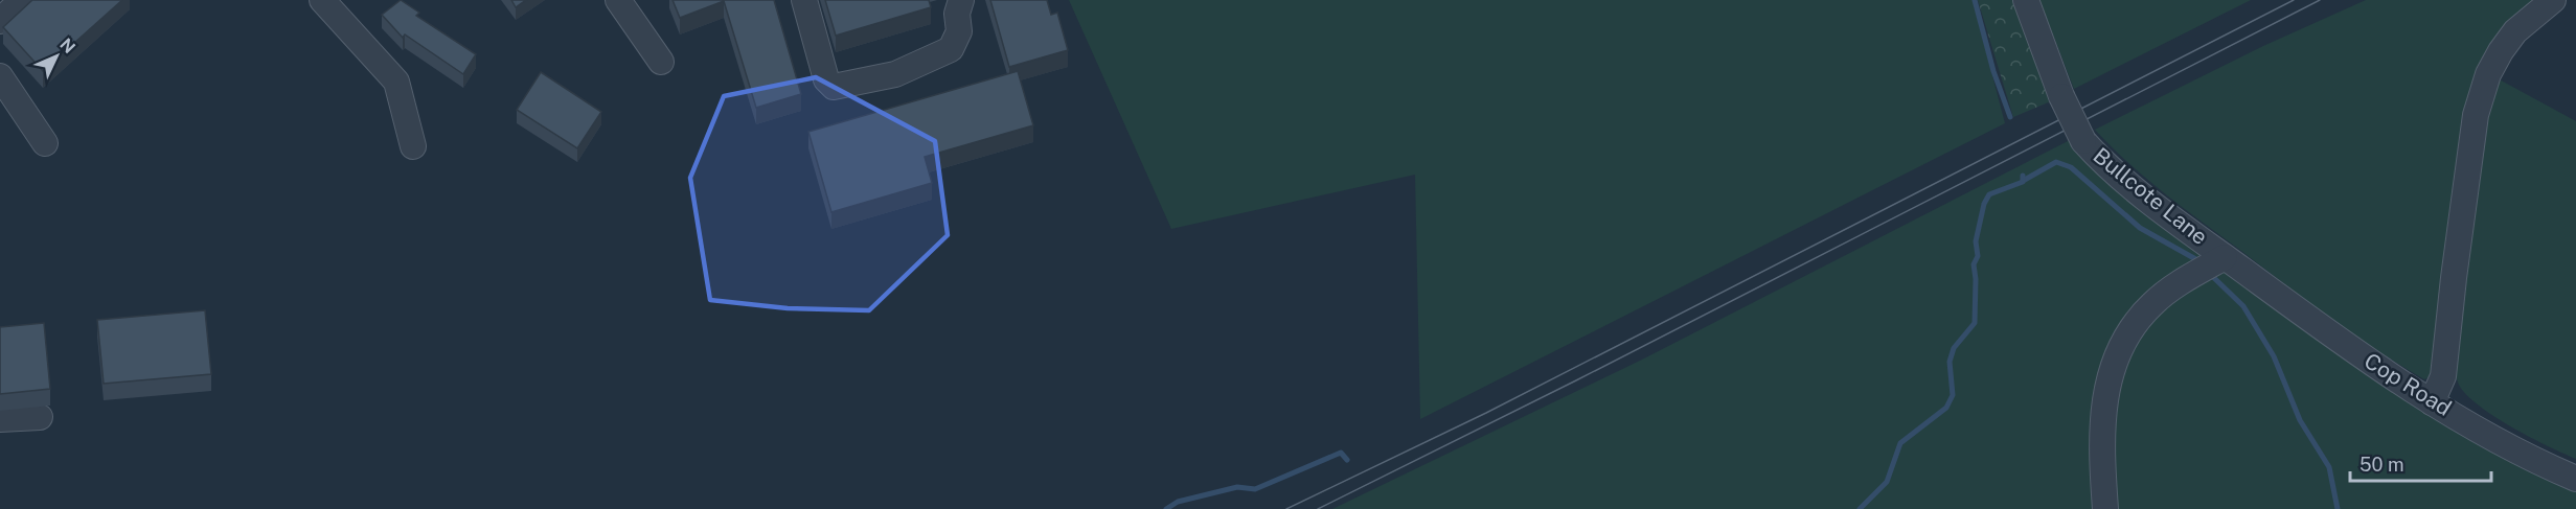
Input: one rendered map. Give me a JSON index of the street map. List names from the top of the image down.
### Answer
{
  "streets": {
    "street": ["Bullcote Lane", "Cop Road"]
  },
  "crossings": [
    ["Bullcote Lane", "Cop Road"]
  ],
  "scale_bar": "50 m",
  "north": "top right"
}
